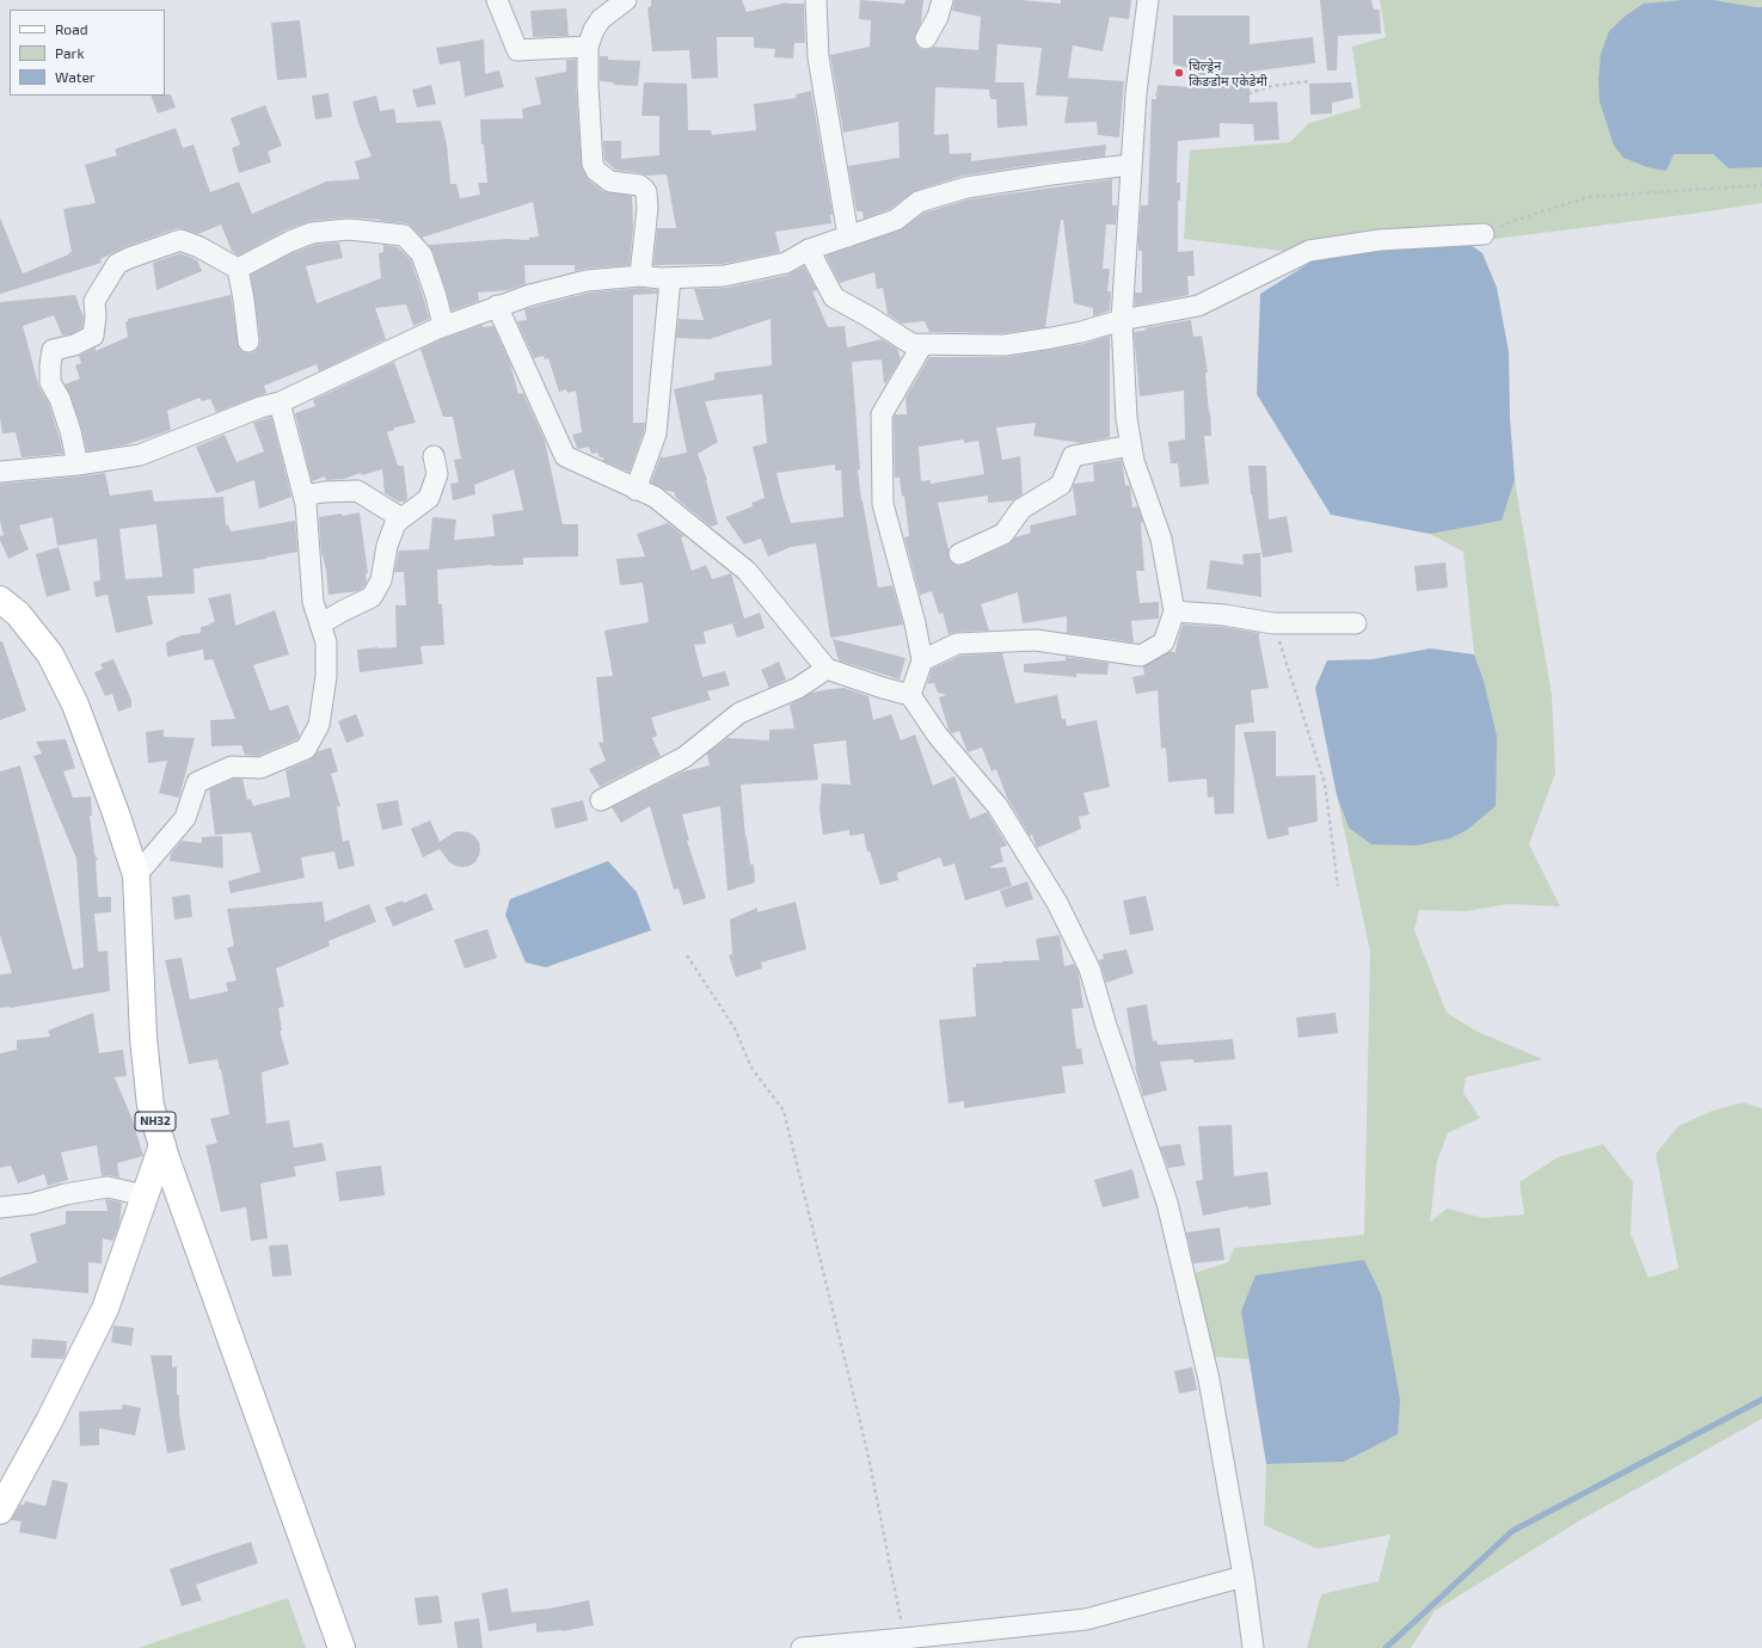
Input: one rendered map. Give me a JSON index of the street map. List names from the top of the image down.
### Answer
{
  "streets": {
    "main road": ["NH32"]
  },
  "places": ["चिल्ड्रेन किङडोम एकेडेमी"],
  "legend": ["Road", "Park", "Water"]
}
